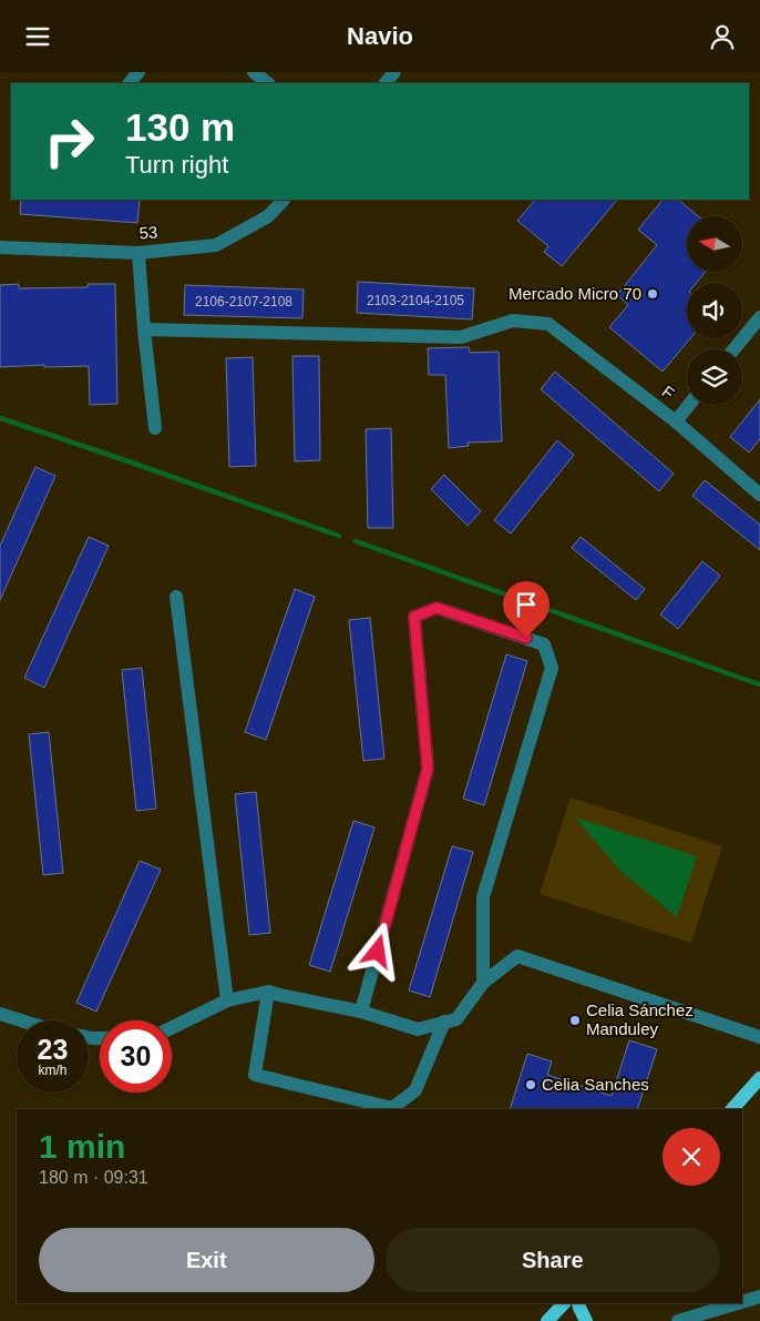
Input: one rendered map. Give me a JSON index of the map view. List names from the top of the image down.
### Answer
{
  "streets": {
    "street": ["53", "F"]
  },
  "places": ["Mercado Micro 70", "Celia Sánchez Manduley", "Celia Sanches"],
  "house_numbers": ["2103-2104-2105", "2106-2107-2108"],
  "north": "left",
  "page": {
    "header": "Navio",
    "turn": ["130 m", "Turn right"],
    "speed": "23 km/h",
    "limit": "30",
    "heading": ["1 min", "180 m · 09:31"],
    "buttons": ["Exit", "Share"]
  }
}
